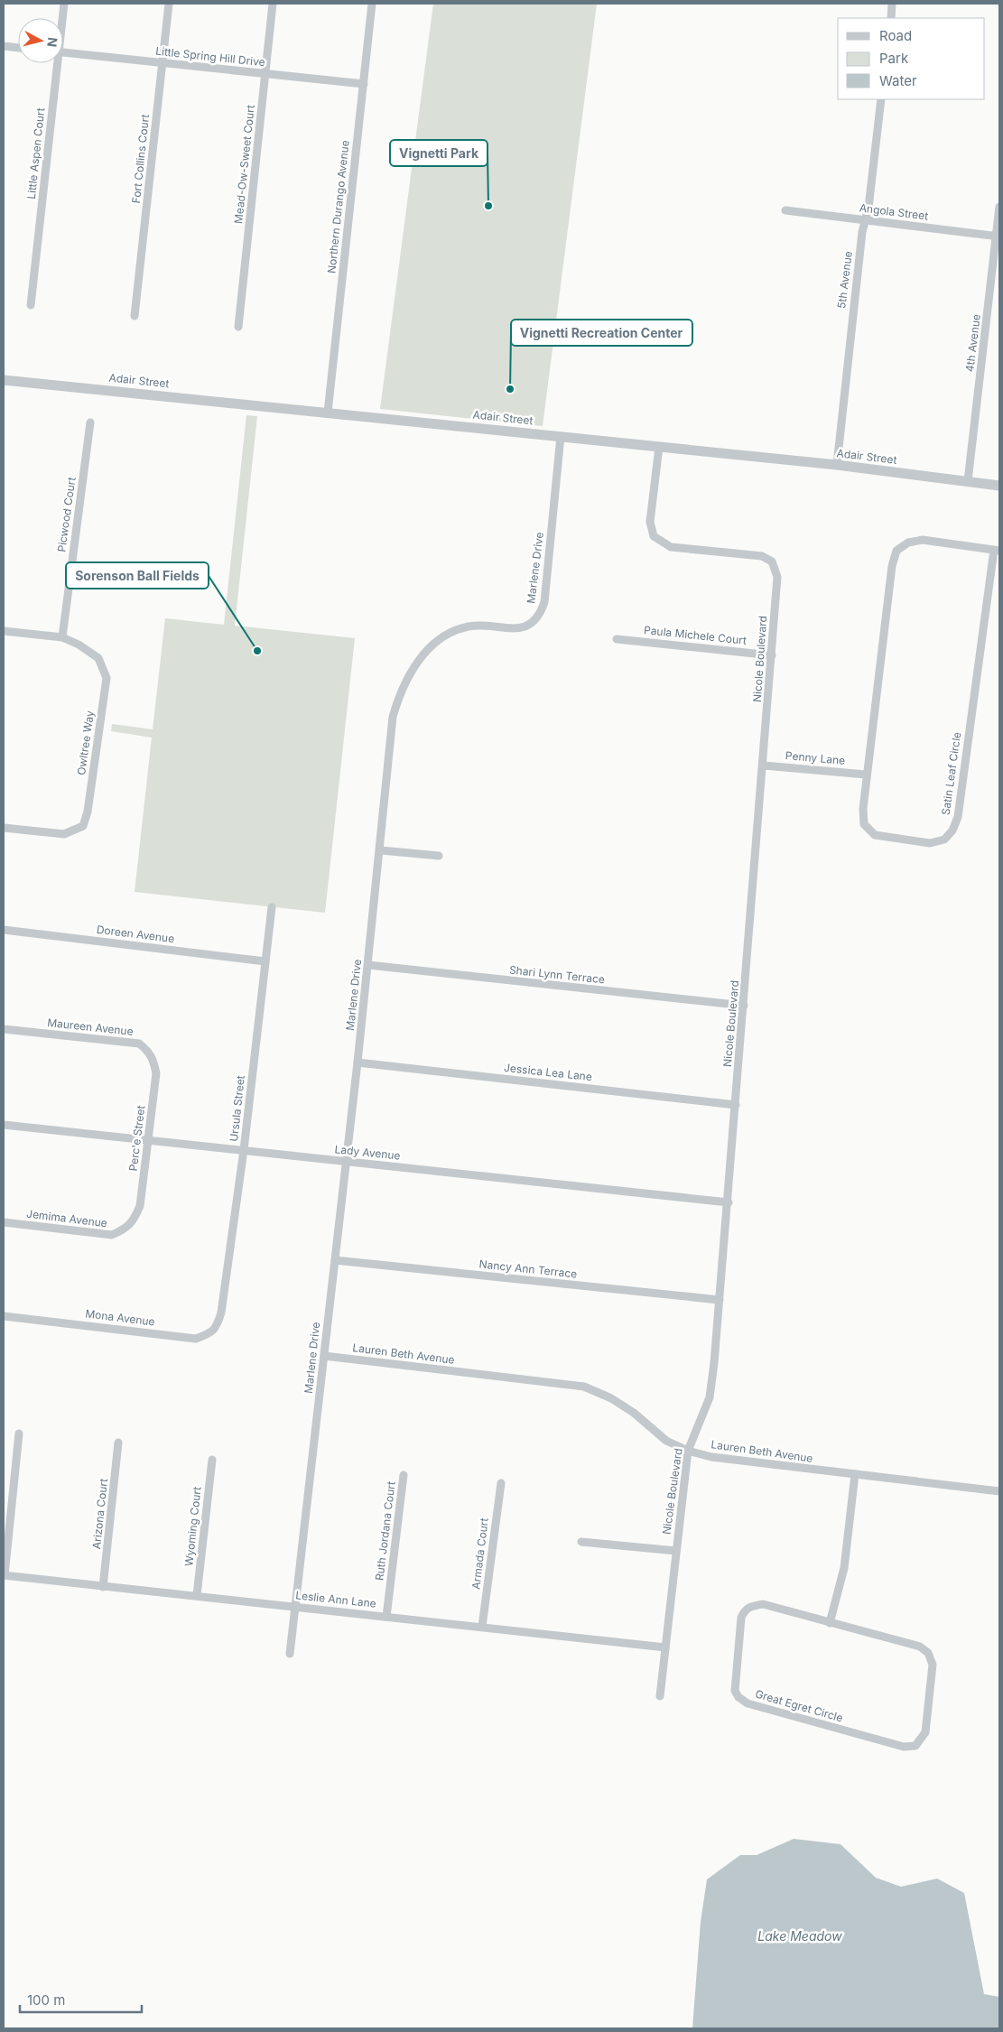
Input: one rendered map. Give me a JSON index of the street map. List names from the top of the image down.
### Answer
{
  "streets": {
    "street": [
      "Little Spring Hill Drive",
      "Little Aspen Court",
      "Fort Collins Court",
      "Mead-Ow-Sweet Court",
      "Northern Durango Avenue",
      "Angola Street",
      "5th Avenue",
      "4th Avenue",
      "Adair Street",
      "Picwood Court",
      "Marlene Drive",
      "Paula Michele Court",
      "Nicole Boulevard",
      "Owltree Way",
      "Penny Lane",
      "Satin Leaf Circle",
      "Doreen Avenue",
      "Shari Lynn Terrace",
      "Maureen Avenue",
      "Jessica Lea Lane",
      "Ursula Street",
      "Perc'e Street",
      "Lady Avenue",
      "Jemima Avenue",
      "Nancy Ann Terrace",
      "Mona Avenue",
      "Lauren Beth Avenue",
      "Arizona Court",
      "Wyoming Court",
      "Ruth Jordana Court",
      "Armada Court",
      "Leslie Ann Lane",
      "Great Egret Circle"
    ]
  },
  "crossings": [
    ["Little Spring Hill Drive", "Fort Collins Court"],
    ["Little Spring Hill Drive", "Mead-Ow-Sweet Court"],
    ["Little Spring Hill Drive", "Northern Durango Avenue"],
    ["Northern Durango Avenue", "Adair Street"],
    ["Angola Street", "5th Avenue"],
    ["Angola Street", "4th Avenue"],
    ["5th Avenue", "Adair Street"],
    ["4th Avenue", "Adair Street"],
    ["Adair Street", "Marlene Drive"],
    ["Adair Street", "Nicole Boulevard"],
    ["Picwood Court", "Owltree Way"],
    ["Marlene Drive", "Shari Lynn Terrace"],
    ["Marlene Drive", "Jessica Lea Lane"],
    ["Marlene Drive", "Lady Avenue"],
    ["Marlene Drive", "Nancy Ann Terrace"],
    ["Marlene Drive", "Lauren Beth Avenue"],
    ["Marlene Drive", "Leslie Ann Lane"],
    ["Paula Michele Court", "Nicole Boulevard"],
    ["Nicole Boulevard", "Penny Lane"],
    ["Nicole Boulevard", "Shari Lynn Terrace"],
    ["Nicole Boulevard", "Jessica Lea Lane"],
    ["Nicole Boulevard", "Lady Avenue"],
    ["Nicole Boulevard", "Nancy Ann Terrace"],
    ["Nicole Boulevard", "Lauren Beth Avenue"],
    ["Nicole Boulevard", "Leslie Ann Lane"],
    ["Penny Lane", "Satin Leaf Circle"],
    ["Doreen Avenue", "Ursula Street"],
    ["Maureen Avenue", "Perc'e Street"],
    ["Ursula Street", "Lady Avenue"],
    ["Ursula Street", "Mona Avenue"],
    ["Perc'e Street", "Lady Avenue"],
    ["Perc'e Street", "Jemima Avenue"],
    ["Arizona Court", "Leslie Ann Lane"],
    ["Wyoming Court", "Leslie Ann Lane"],
    ["Ruth Jordana Court", "Leslie Ann Lane"],
    ["Armada Court", "Leslie Ann Lane"]
  ],
  "water": ["Lake Meadow"],
  "places": ["Vignetti Park", "Vignetti Recreation Center", "Sorenson Ball Fields"],
  "legend": ["Road", "Park", "Water"],
  "scale_bar": "100 m",
  "north": "right"
}
